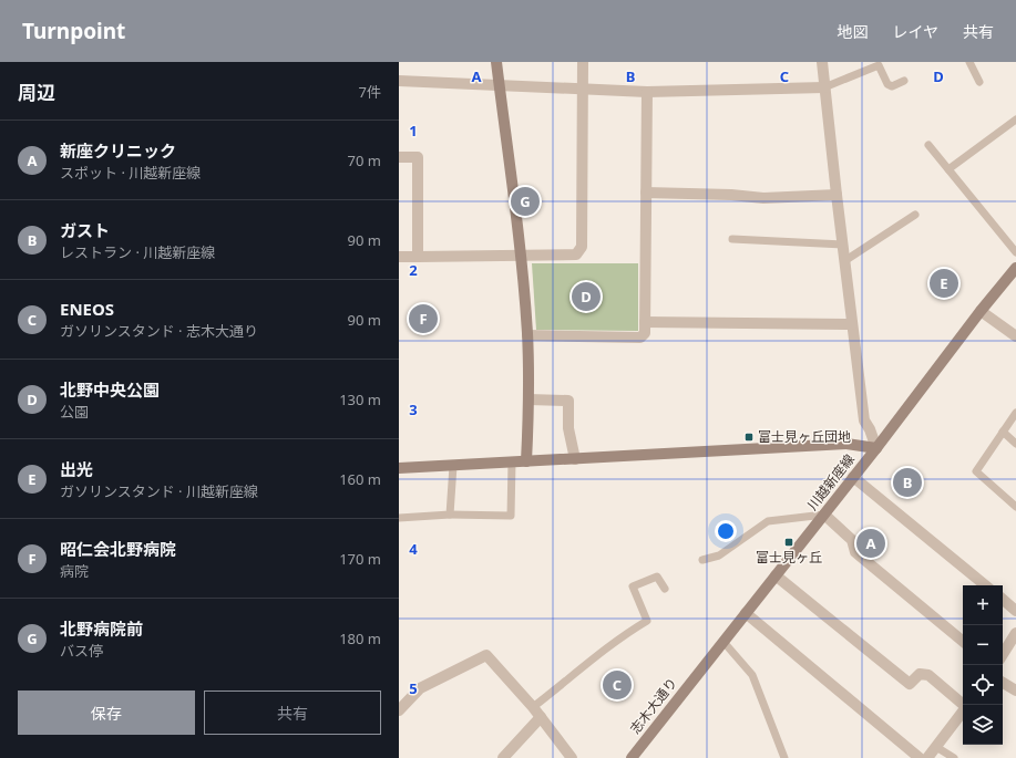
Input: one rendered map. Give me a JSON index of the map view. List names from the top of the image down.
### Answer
{
  "streets": {
    "street": ["川越新座線", "志木大通り"]
  },
  "crossings": [
    ["川越新座線", "志木大通り"]
  ],
  "places": {
    "transit": ["富士見ヶ丘団地", "富士見ヶ丘"]
  },
  "page": {
    "header": "Turnpoint",
    "nav": ["地図", "レイヤ", "共有"],
    "heading": ["周辺", "7件"],
    "list": [
      {
        "mark": "A",
        "name": "新座クリニック",
        "note": "スポット · 川越新座線",
        "value": "70 m"
      },
      {
        "mark": "B",
        "name": "ガスト",
        "note": "レストラン · 川越新座線",
        "value": "90 m"
      },
      {
        "mark": "C",
        "name": "ENEOS",
        "note": "ガソリンスタンド · 志木大通り",
        "value": "90 m"
      },
      {
        "mark": "D",
        "name": "北野中央公園",
        "note": "公園",
        "value": "130 m"
      },
      {
        "mark": "E",
        "name": "出光",
        "note": "ガソリンスタンド · 川越新座線",
        "value": "160 m"
      },
      {
        "mark": "F",
        "name": "昭仁会北野病院",
        "note": "病院",
        "value": "170 m"
      },
      {
        "mark": "G",
        "name": "北野病院前",
        "note": "バス停",
        "value": "180 m"
      }
    ],
    "pins": [
      "G",
      "E",
      "D",
      "F",
      "B",
      "A",
      "C"
    ],
    "map_buttons": ["+", "−"],
    "buttons": ["保存", "共有"]
  },
  "grid": {
    "columns": [
      "A",
      "B",
      "C",
      "D"
    ],
    "rows": [
      "1",
      "2",
      "3",
      "4",
      "5"
    ]
  }
}
